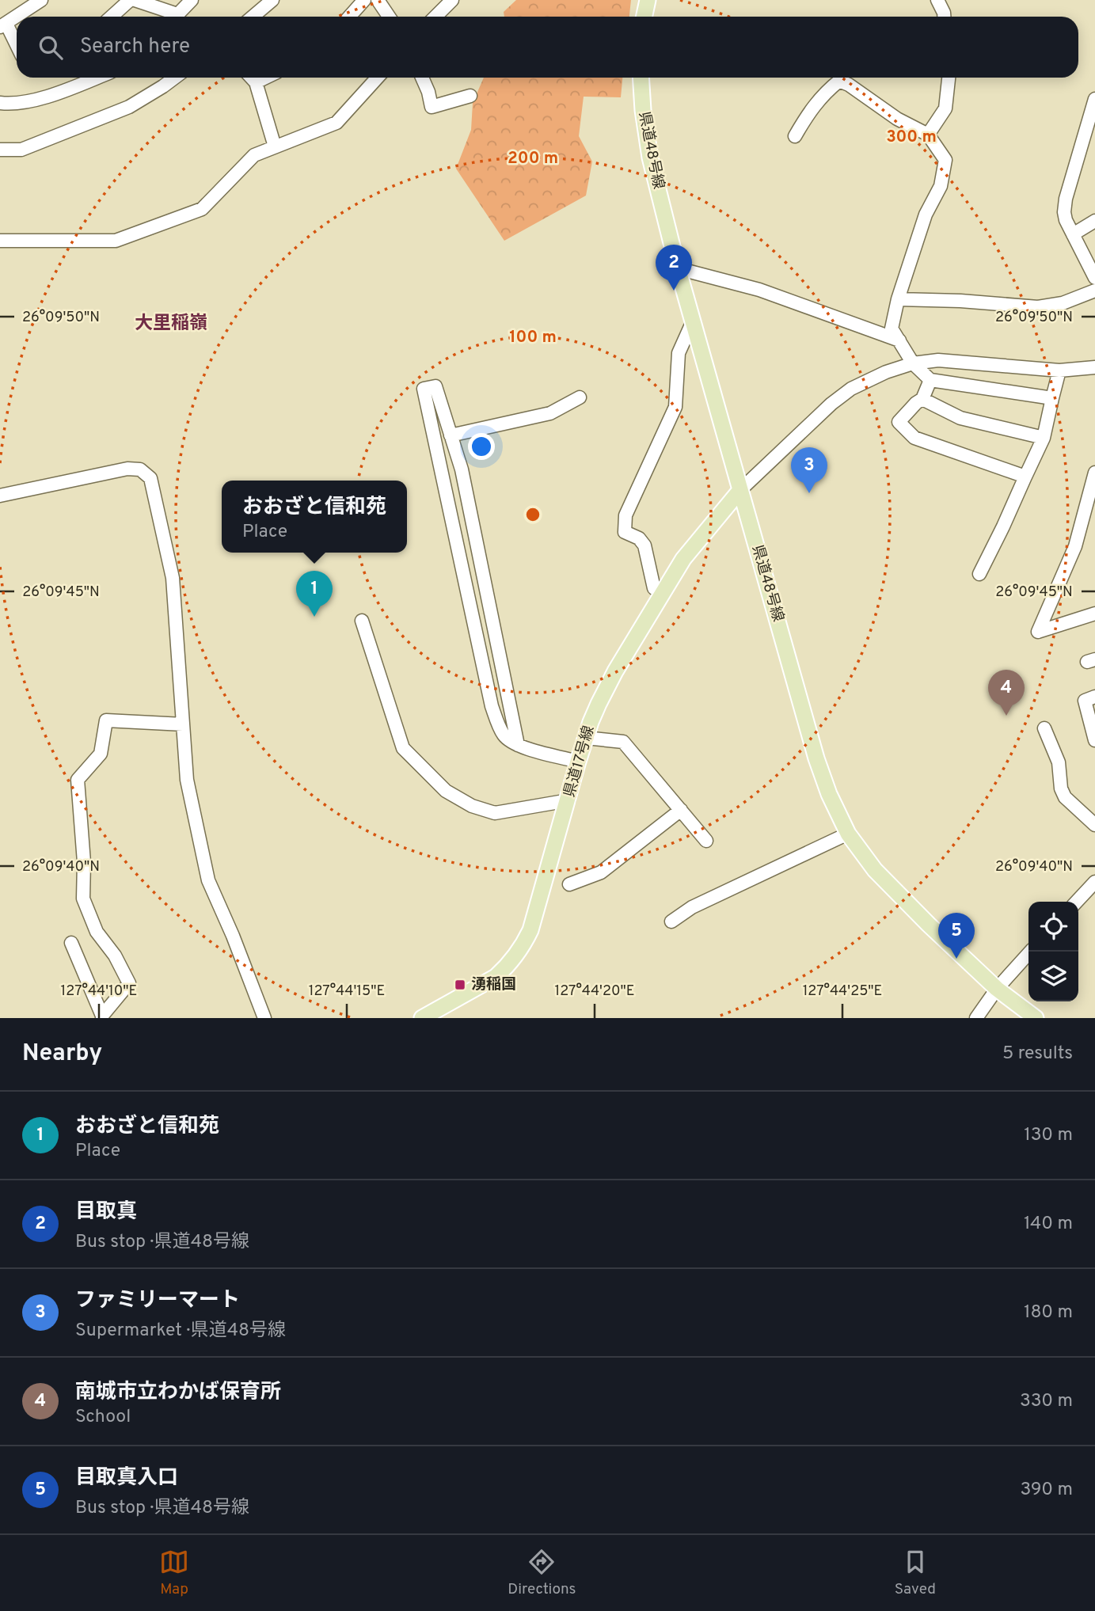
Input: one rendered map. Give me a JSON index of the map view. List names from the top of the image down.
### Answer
{
  "streets": {
    "main road": ["県道48号線", "県道17号線"]
  },
  "crossings": [
    ["県道48号線", "県道17号線"]
  ],
  "districts": ["大里稲嶺"],
  "places": {
    "transit": ["湧稲国"]
  },
  "page": {
    "search": "Search here",
    "pins": [
      "2",
      "3",
      "1",
      "4",
      "5"
    ],
    "popup": ["おおざと信和苑", "Place"],
    "heading": ["Nearby", "5 results"],
    "list": [
      {
        "mark": "1",
        "name": "おおざと信和苑",
        "note": "Place",
        "value": "130 m"
      },
      {
        "mark": "2",
        "name": "目取真",
        "note": "Bus stop · 県道48号線",
        "value": "140 m"
      },
      {
        "mark": "3",
        "name": "ファミリーマート",
        "note": "Supermarket · 県道48号線",
        "value": "180 m"
      },
      {
        "mark": "4",
        "name": "南城市立わかば保育所",
        "note": "School",
        "value": "330 m"
      },
      {
        "mark": "5",
        "name": "目取真入口",
        "note": "Bus stop · 県道48号線",
        "value": "390 m"
      }
    ],
    "nav": ["Map", "Directions", "Saved"]
  },
  "coordinates": [
    "26°09'50\"N",
    "26°09'45\"N",
    "26°09'40\"N",
    "127°44'10\"E",
    "127°44'15\"E",
    "127°44'20\"E",
    "127°44'25\"E"
  ],
  "rings": ["300 m", "200 m", "100 m"]
}
